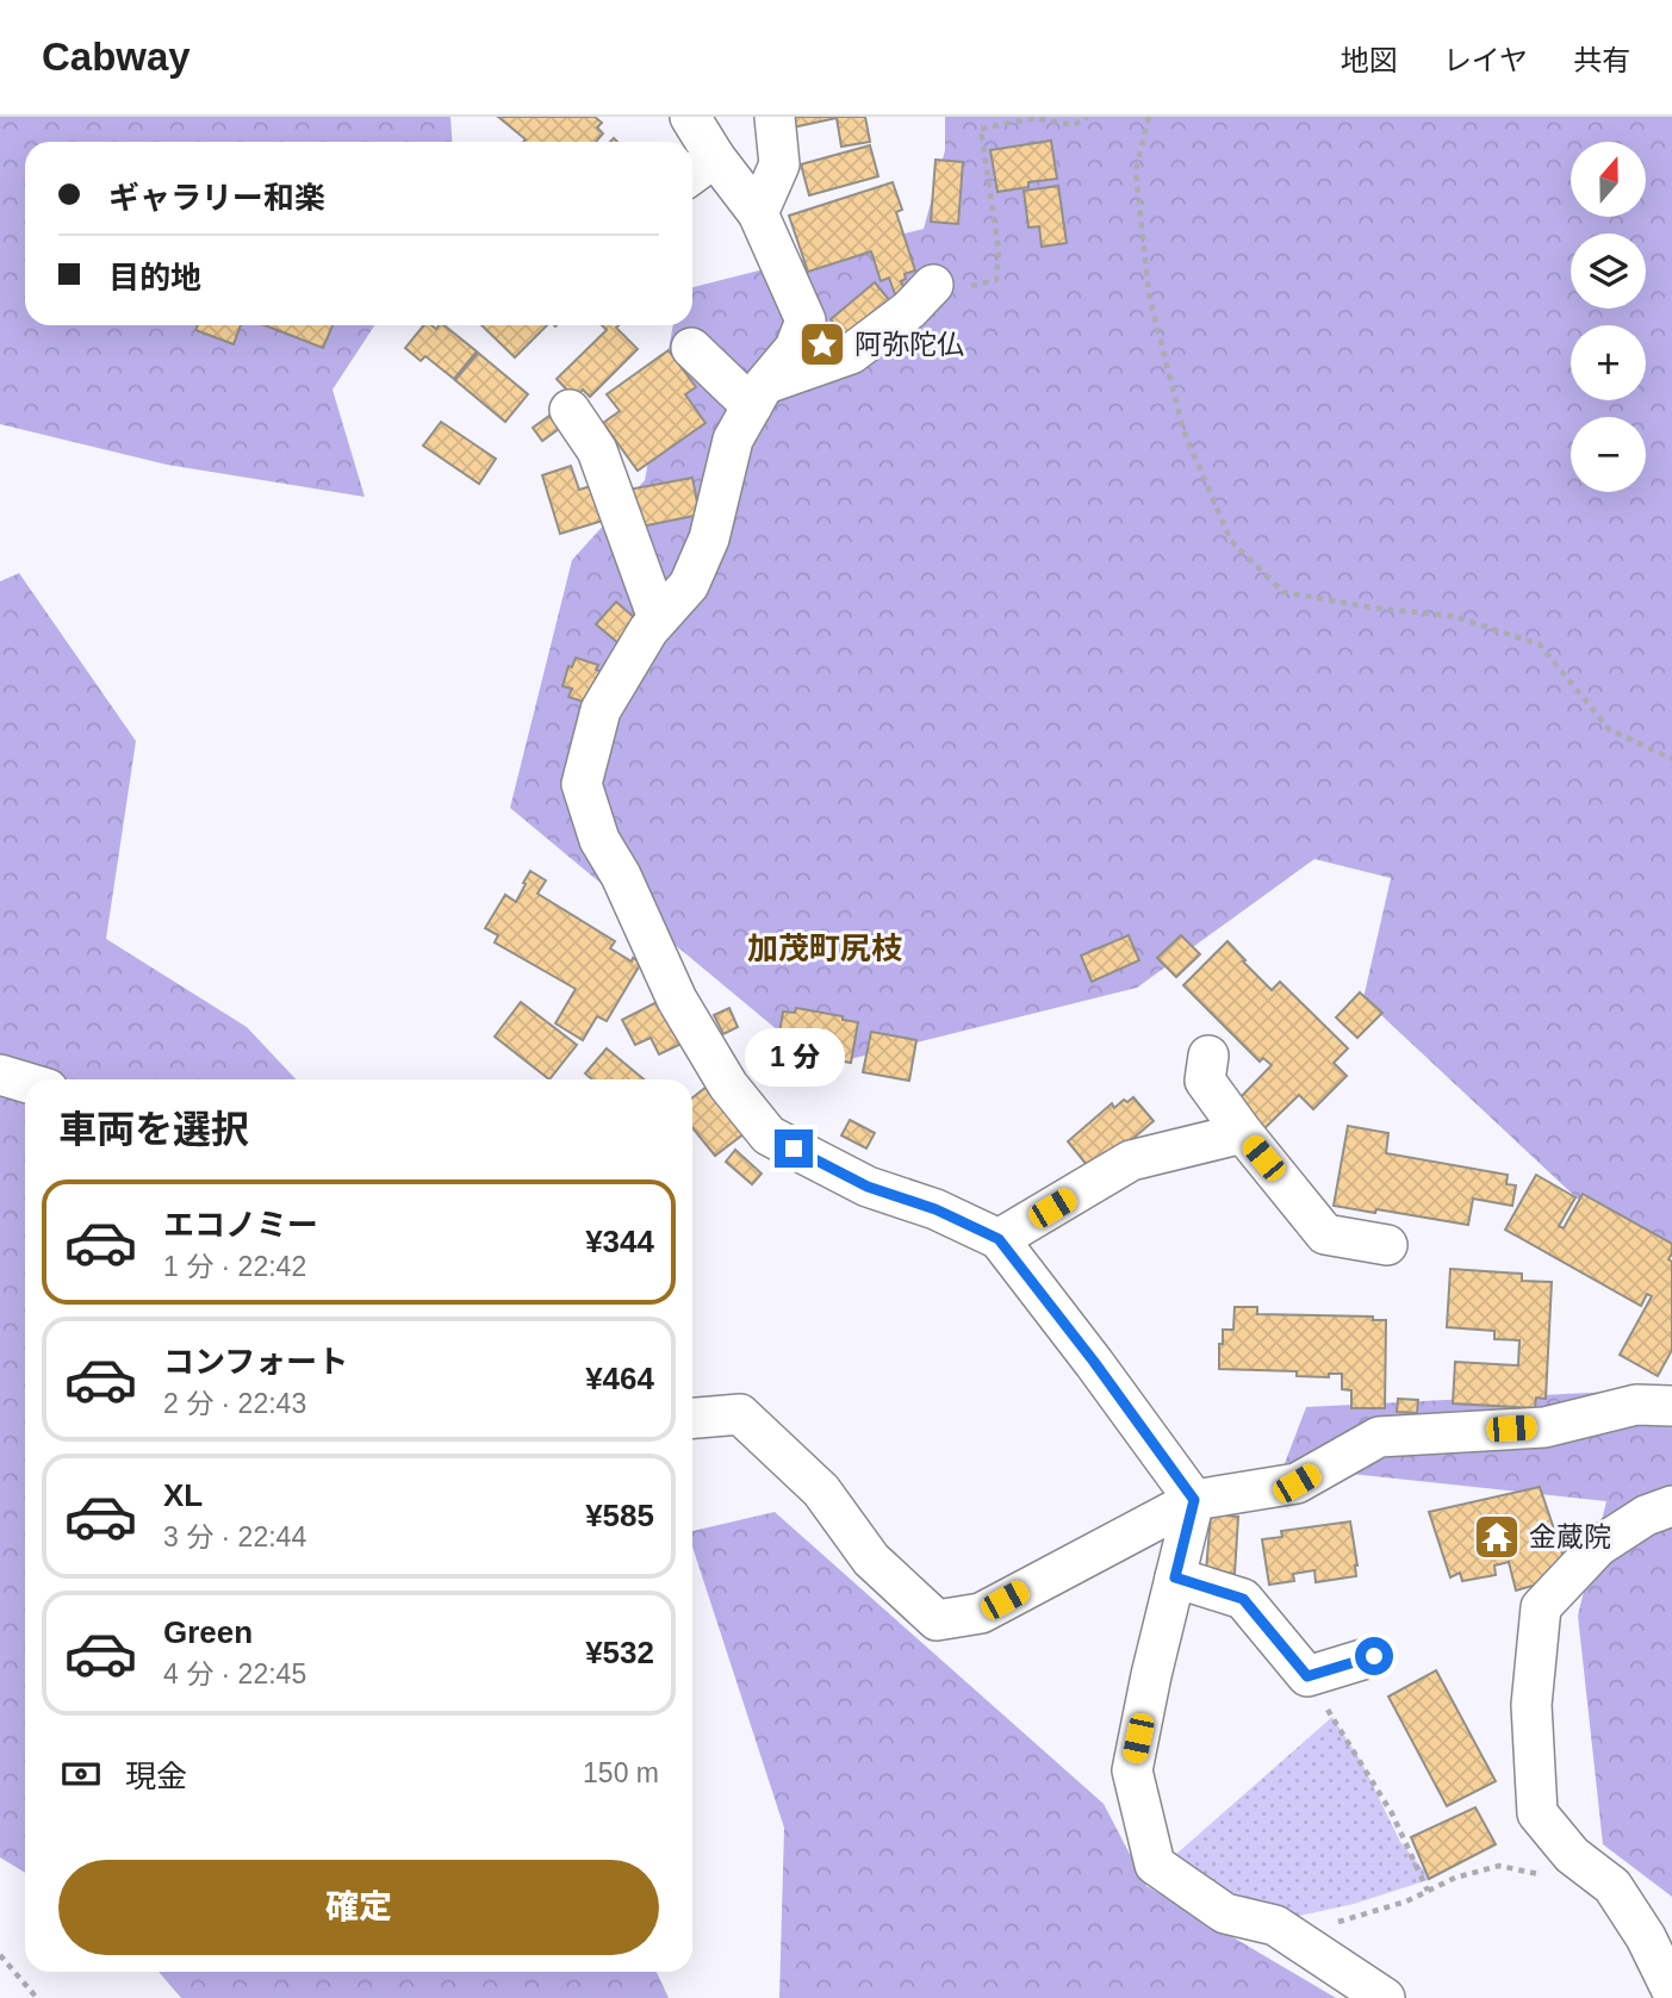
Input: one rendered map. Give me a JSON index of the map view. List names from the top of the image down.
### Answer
{
  "districts": ["加茂町尻枝"],
  "places": {
    "place": ["阿弥陀仏"],
    "temple": ["金蔵院"]
  },
  "north": "top",
  "page": {
    "header": "Cabway",
    "nav": ["地図", "レイヤ", "共有"],
    "map_buttons": ["+", "−"],
    "banner": ["ギャラリー和楽", "目的地"],
    "bubble": "1 分",
    "heading": "車両を選択",
    "list": [
      {
        "name": "エコノミー",
        "note": "1 分 · 22:42",
        "value": "¥344"
      },
      {
        "name": "コンフォート",
        "note": "2 分 · 22:43",
        "value": "¥464"
      },
      {
        "name": "XL",
        "note": "3 分 · 22:44",
        "value": "¥585"
      },
      {
        "name": "Green",
        "note": "4 分 · 22:45",
        "value": "¥532"
      }
    ],
    "pay": ["現金", "150 m"],
    "buttons": "確定"
  }
}
